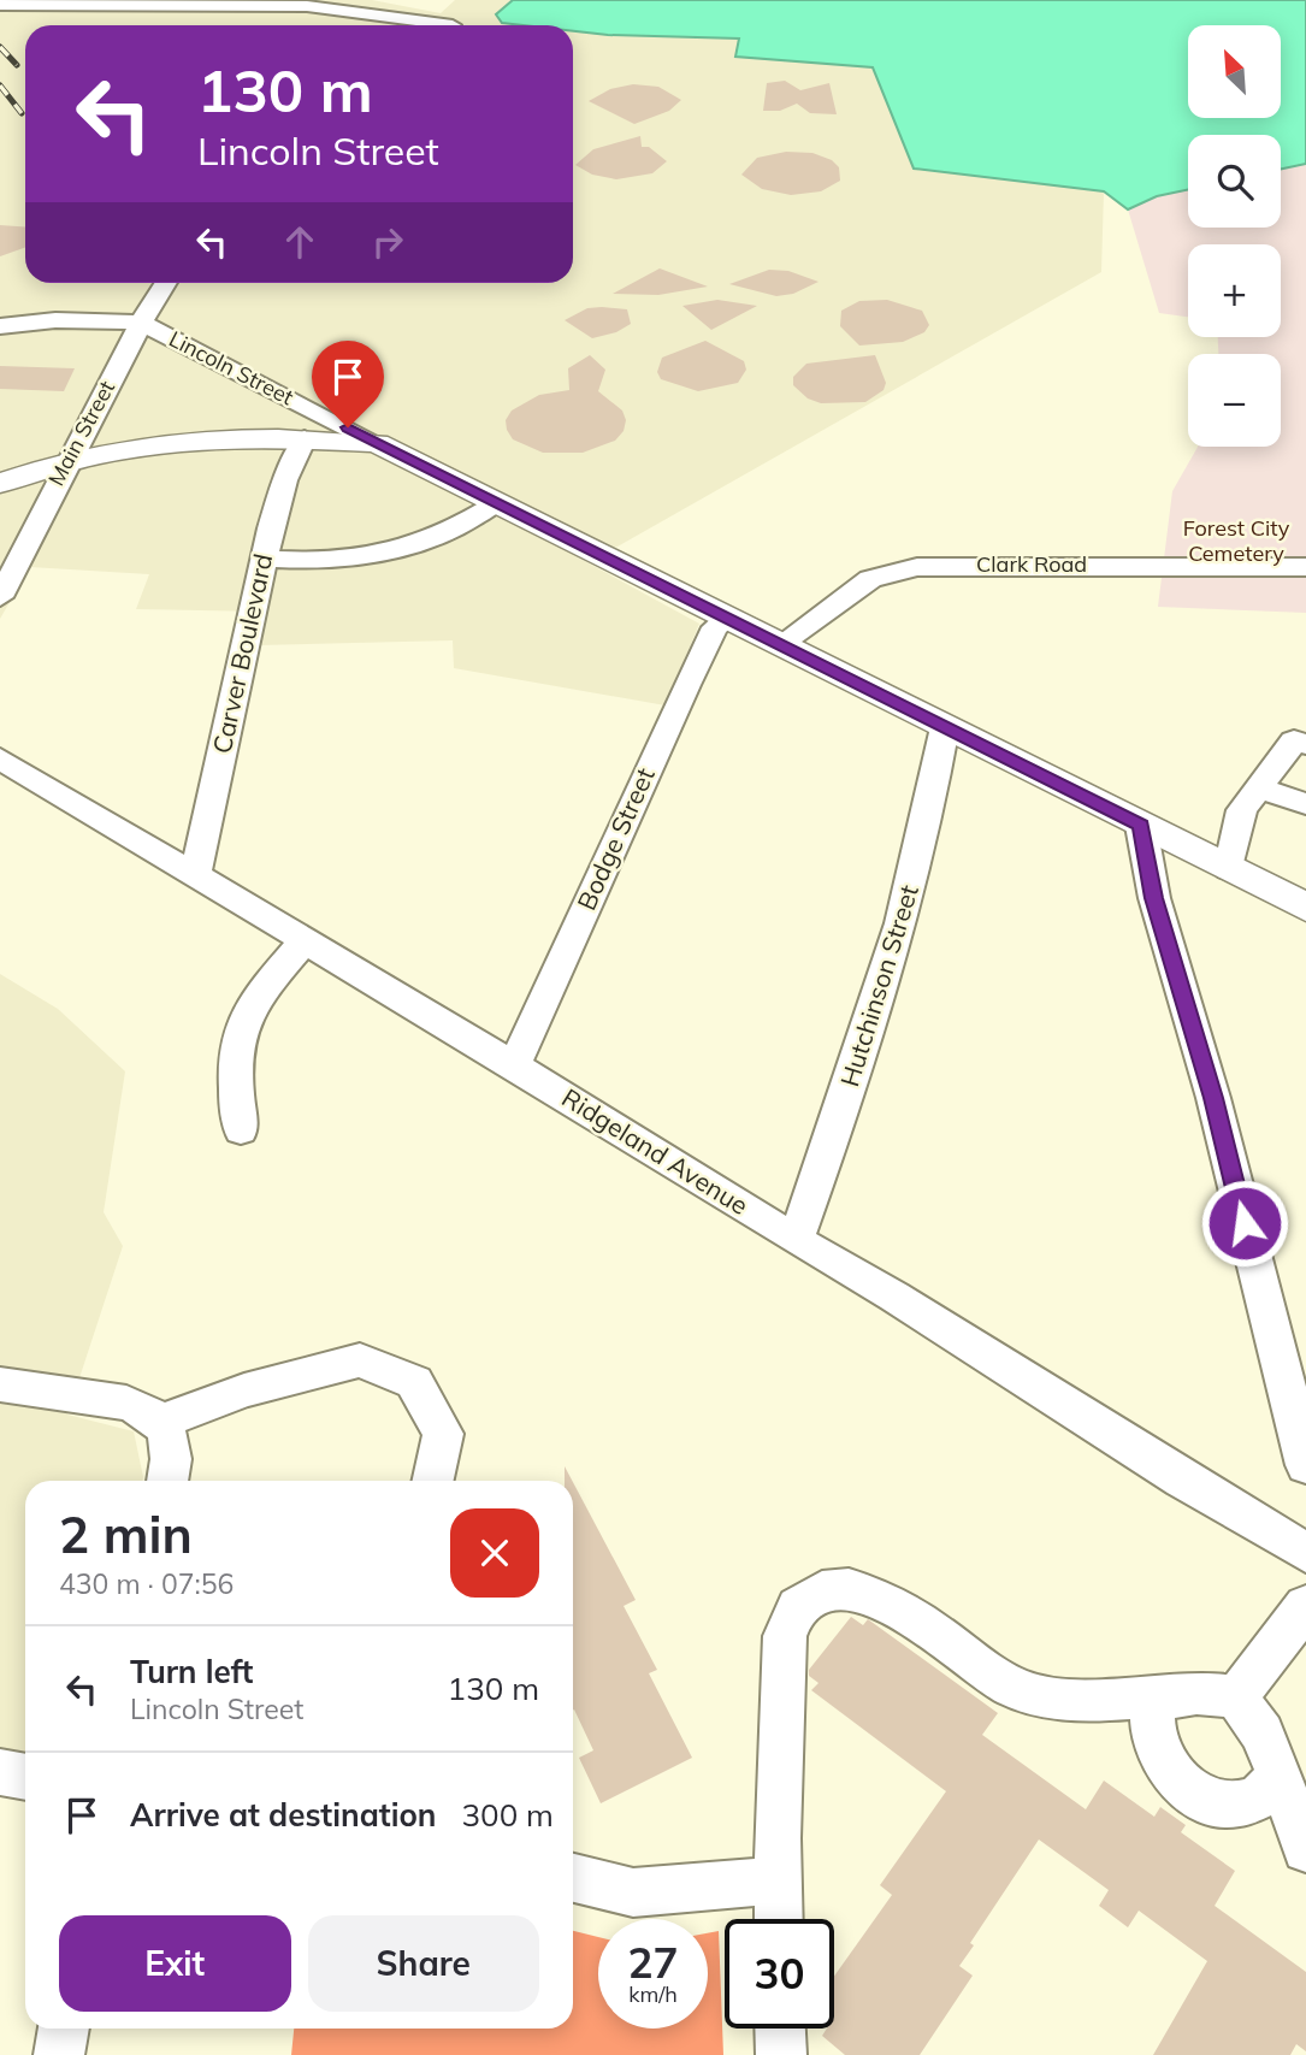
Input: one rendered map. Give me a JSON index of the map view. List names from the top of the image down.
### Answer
{
  "streets": {
    "main road": ["Lincoln Street"],
    "street": [
      "Main Street",
      "Clark Road",
      "Carver Boulevard",
      "Bodge Street",
      "Hutchinson Street",
      "Ridgeland Avenue"
    ]
  },
  "crossings": [
    ["Lincoln Street", "Main Street"],
    ["Lincoln Street", "Clark Road"],
    ["Lincoln Street", "Bodge Street"],
    ["Lincoln Street", "Hutchinson Street"],
    ["Carver Boulevard", "Ridgeland Avenue"],
    ["Bodge Street", "Ridgeland Avenue"],
    ["Hutchinson Street", "Ridgeland Avenue"]
  ],
  "parks": ["Forest City Cemetery"],
  "north": "top left",
  "page": {
    "map_buttons": ["+", "−"],
    "turn": ["130 m", "Lincoln Street"],
    "heading": ["2 min", "430 m · 07:56"],
    "list": [
      {
        "name": "Turn left",
        "note": "Lincoln Street",
        "value": "130 m"
      },
      {
        "name": "Arrive at destination",
        "value": "300 m"
      }
    ],
    "buttons": ["Exit", "Share"],
    "speed": "27 km/h",
    "limit": "30"
  }
}
